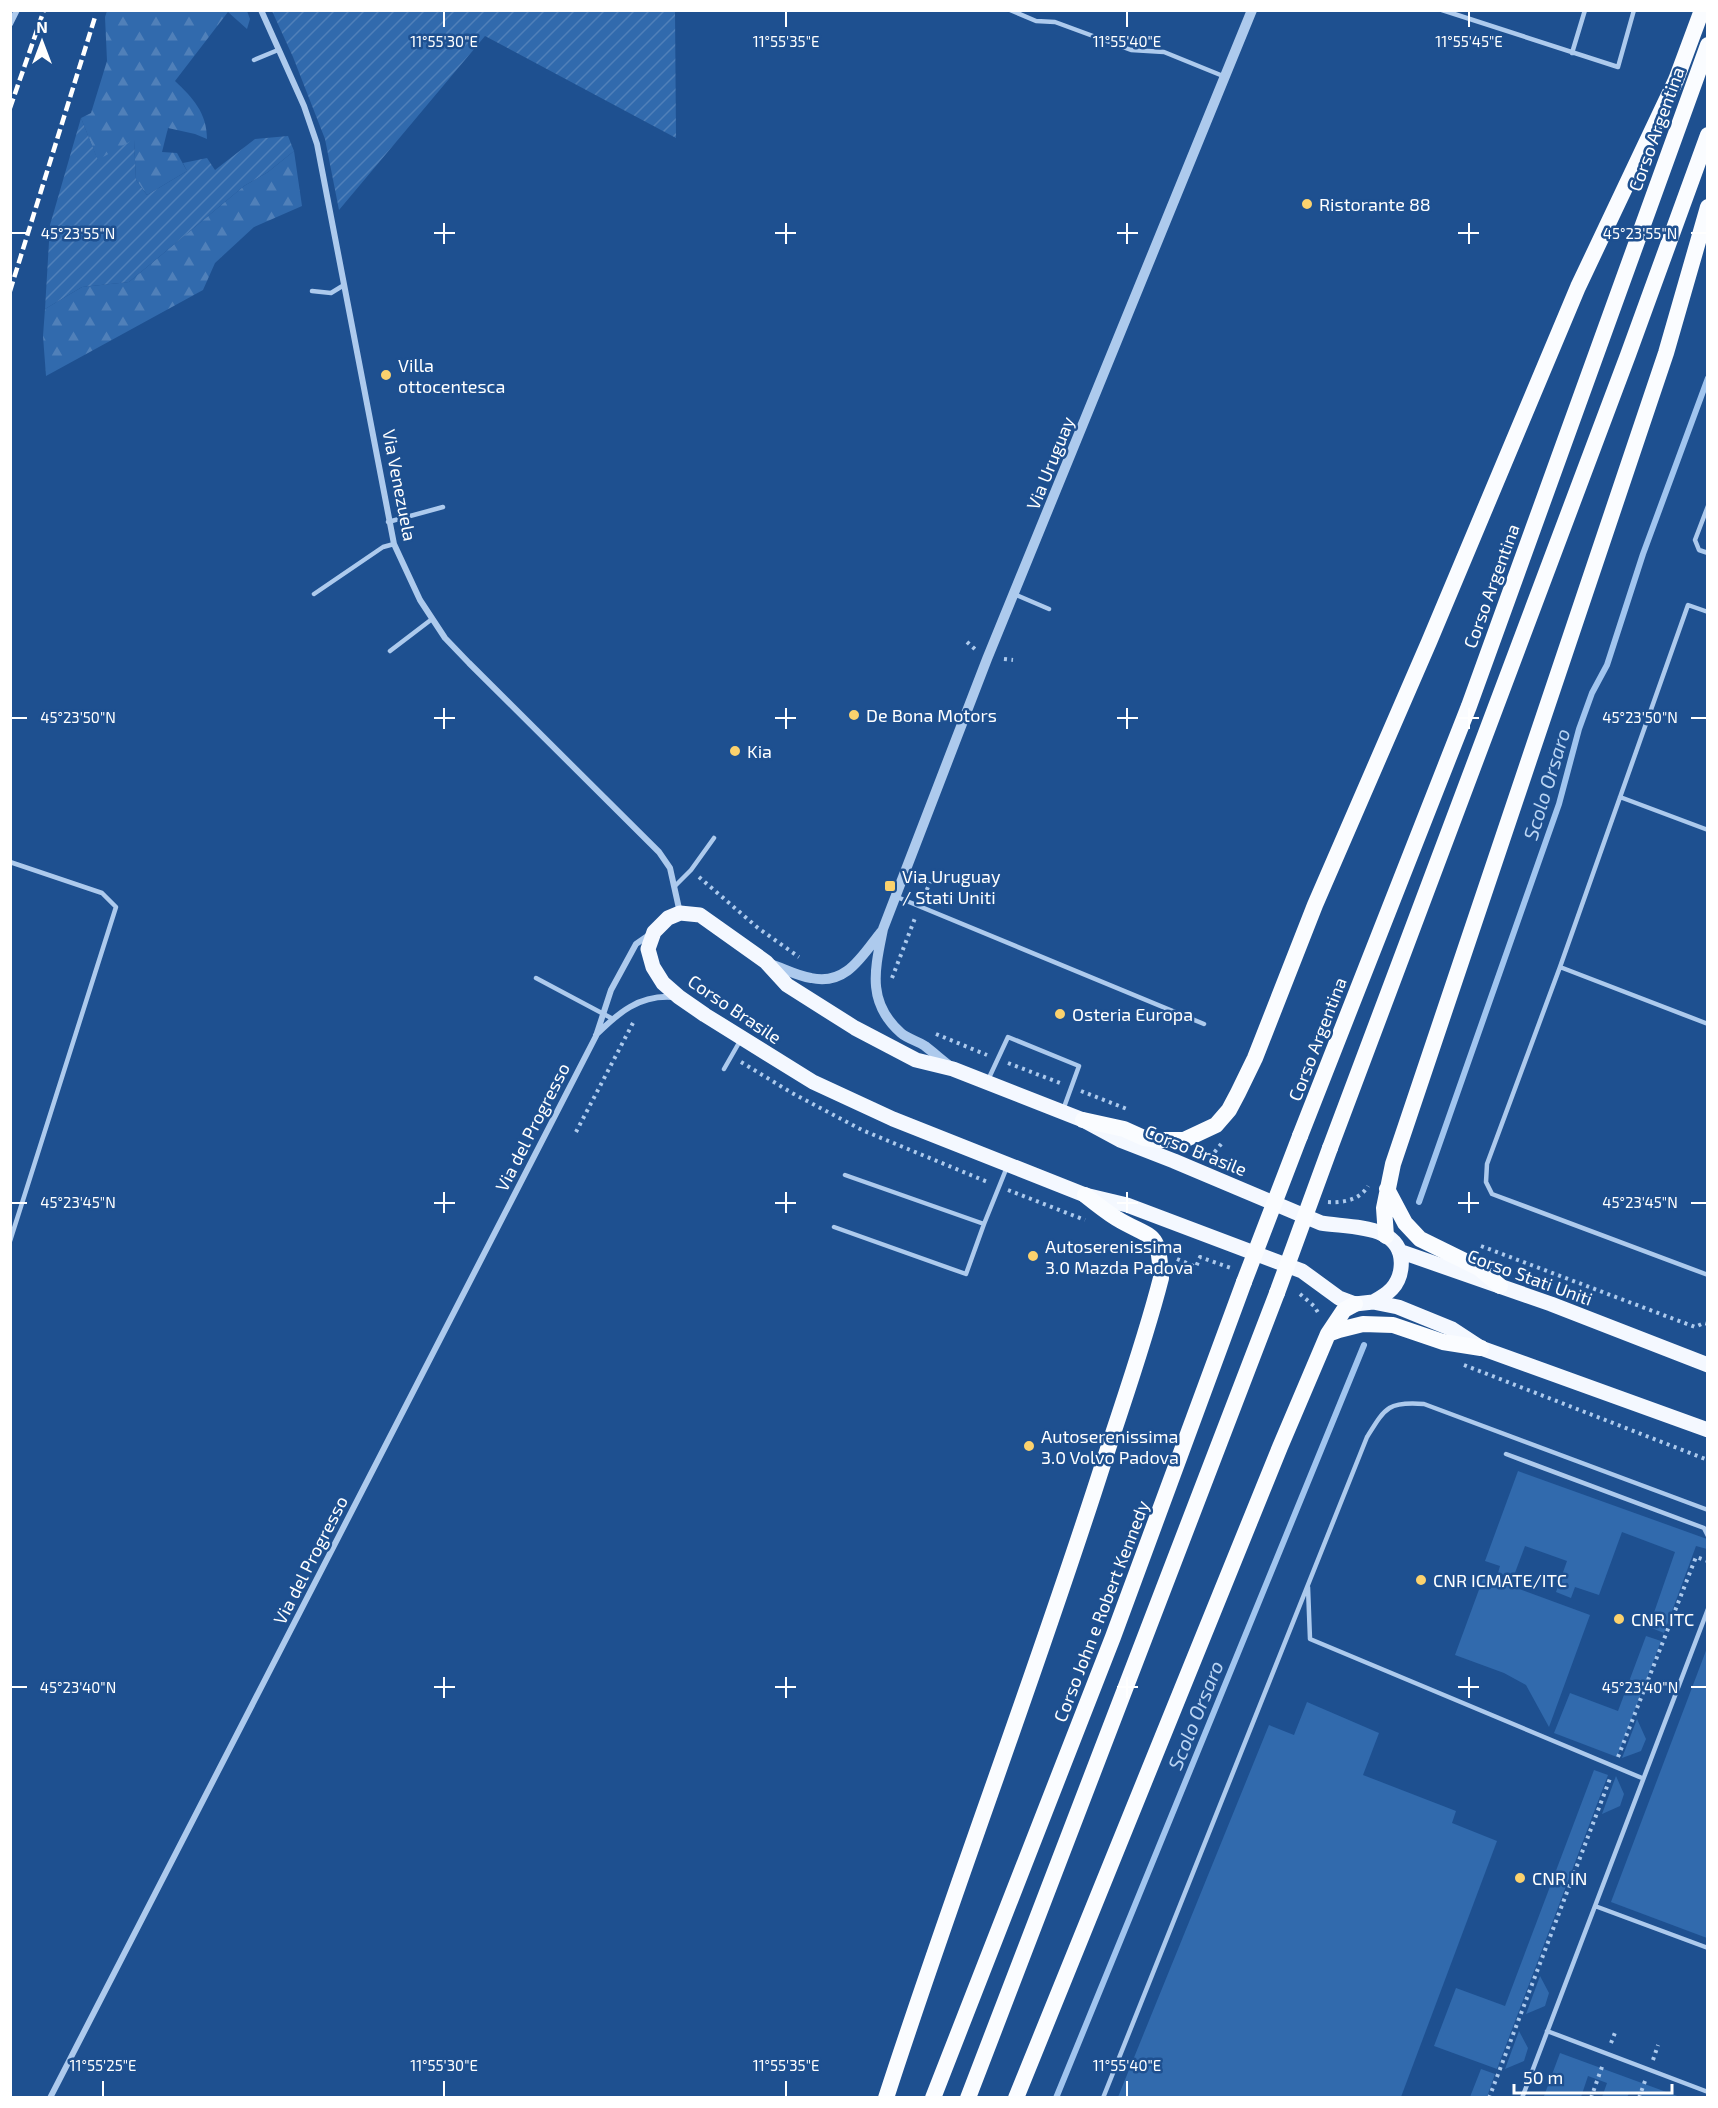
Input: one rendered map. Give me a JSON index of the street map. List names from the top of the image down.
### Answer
{
  "streets": {
    "highway": ["Corso Argentina", "Corso John e Robert Kennedy"],
    "main road": ["Corso Brasile", "Corso Stati Uniti"],
    "street": ["Via Uruguay", "Via Venezuela", "Via del Progresso"]
  },
  "crossings": [
    ["Corso Argentina", "Corso John e Robert Kennedy"],
    ["Via Uruguay", "Corso Brasile"],
    ["Via Venezuela", "Corso Brasile"],
    ["Corso Brasile", "Via del Progresso"]
  ],
  "water": ["Scolo Orsaro"],
  "places": {
    "other": [
      "Ristorante 88",
      "Villa ottocentesca",
      "De Bona Motors",
      "Kia",
      "Osteria Europa",
      "Autoserenissima 3.0 Mazda Padova",
      "Autoserenissima 3.0 Volvo Padova",
      "CNR ICMATE/ITC",
      "CNR ITC",
      "CNR IN"
    ],
    "transit": ["Via Uruguay / Stati Uniti"]
  },
  "scale_bar": "50 m",
  "north": "top",
  "coordinates": [
    "11°55'30\"E",
    "11°55'35\"E",
    "11°55'40\"E",
    "11°55'45\"E",
    "45°23'55\"N",
    "45°23'50\"N",
    "45°23'45\"N",
    "45°23'40\"N",
    "11°55'25\"E"
  ]
}
